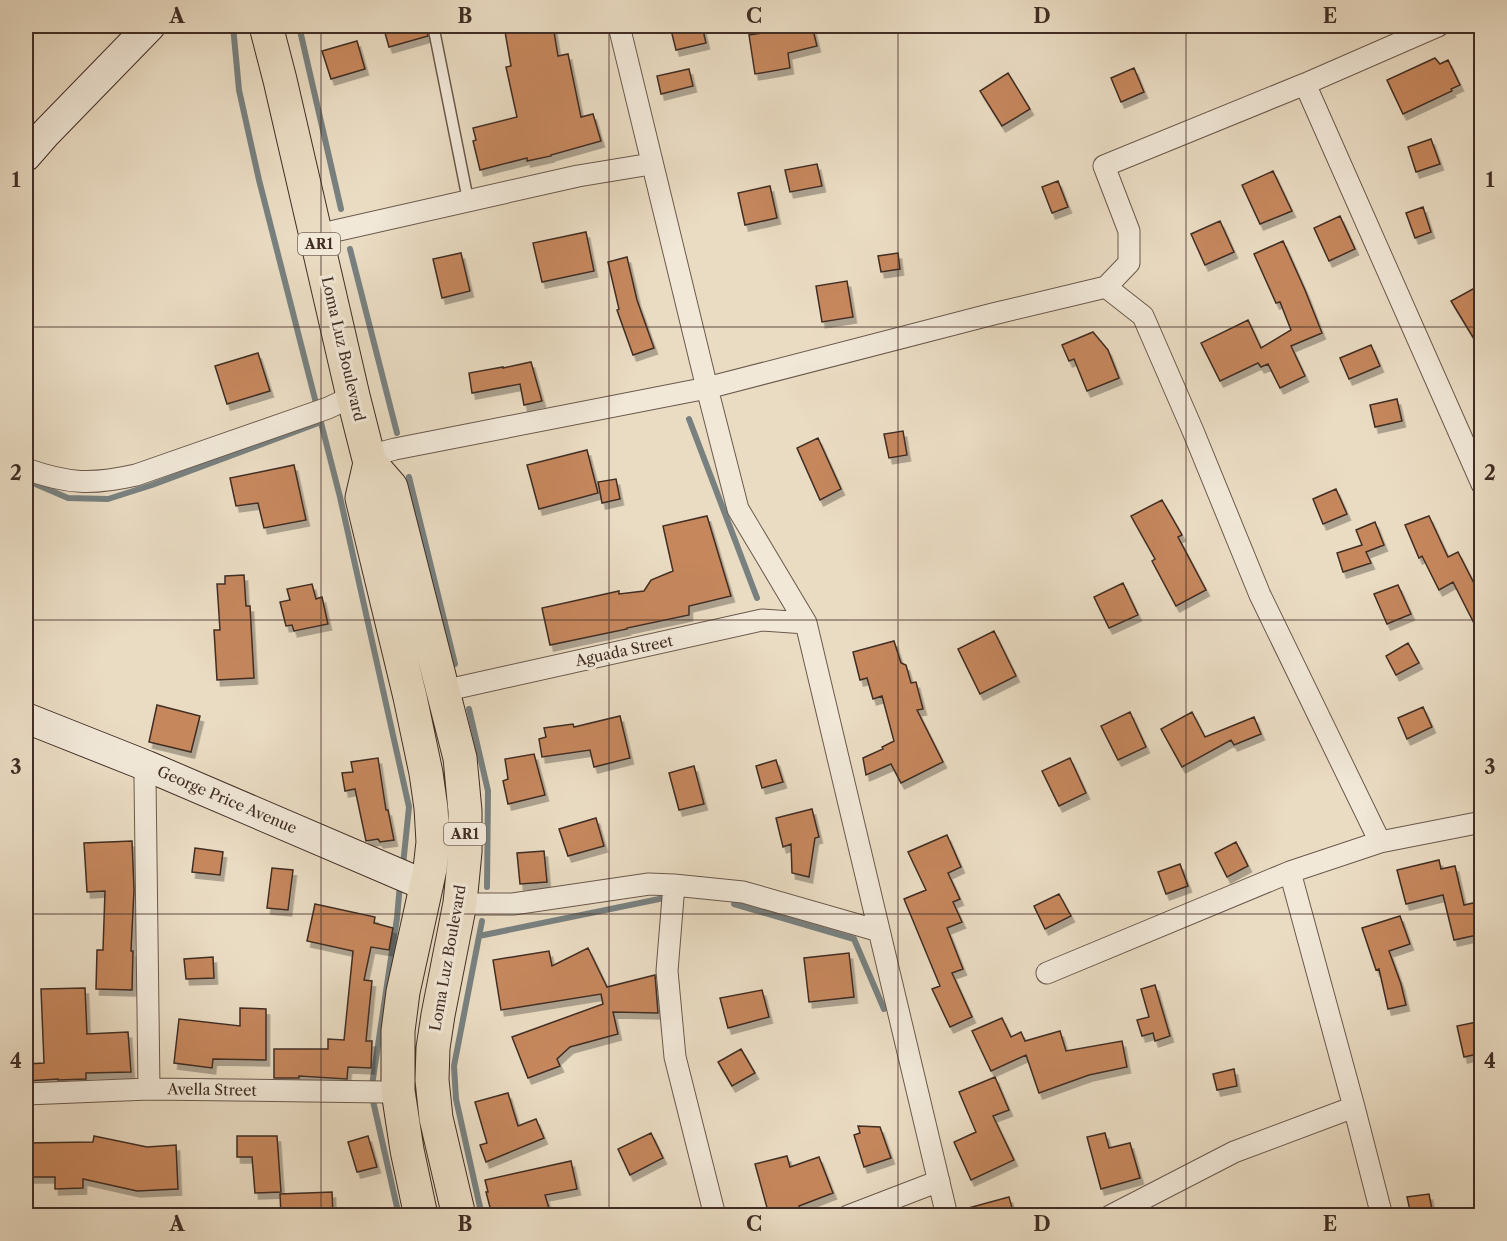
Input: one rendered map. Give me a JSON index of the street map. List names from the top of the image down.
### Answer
{
  "streets": {
    "highway": ["AR1", "Loma Luz Boulevard"],
    "street": ["Aguada Street", "George Price Avenue", "Avella Street"]
  },
  "crossings": [
    ["Loma Luz Boulevard", "Aguada Street"],
    ["Loma Luz Boulevard", "George Price Avenue"],
    ["Loma Luz Boulevard", "Avella Street"]
  ],
  "grid": {
    "columns": [
      "A",
      "B",
      "C",
      "D",
      "E"
    ],
    "rows": [
      "1",
      "2",
      "3",
      "4"
    ]
  }
}
